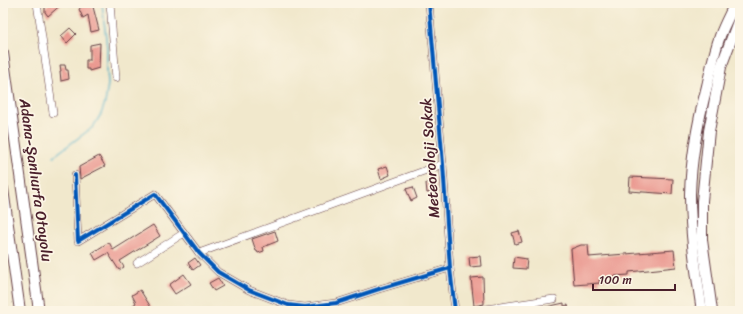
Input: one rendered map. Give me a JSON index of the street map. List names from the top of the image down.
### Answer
{
  "streets": {
    "highway": ["Adana-Şanlıurfa Otoyolu"],
    "street": ["Meteoroloji Sokak"]
  },
  "scale_bar": "100 m"
}
